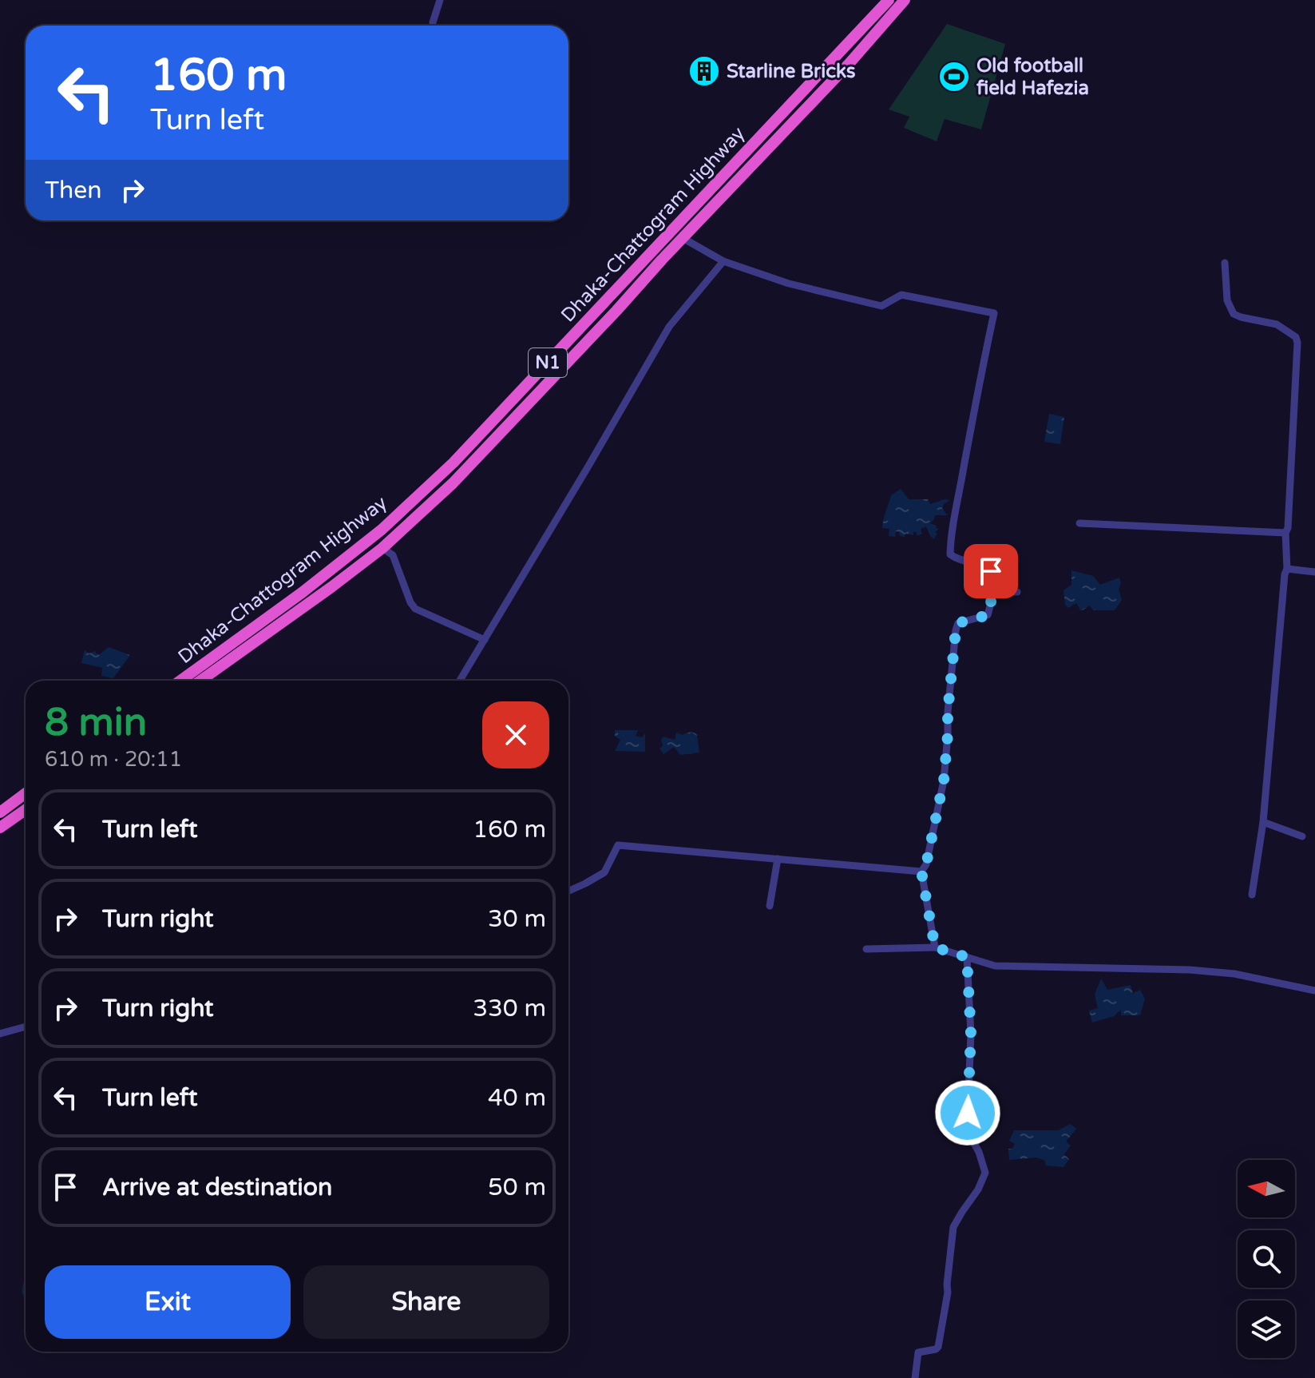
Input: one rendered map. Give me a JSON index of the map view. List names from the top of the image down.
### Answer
{
  "streets": {
    "highway": ["Dhaka-Chattogram Highway", "N1"]
  },
  "places": {
    "building": ["Starline Bricks"],
    "sports": ["Old football field Hafezia"]
  },
  "north": "left",
  "page": {
    "turn": ["160 m", "Turn left"],
    "then": "Then",
    "heading": ["8 min", "610 m · 20:11"],
    "list": [
      {
        "name": "Turn left",
        "value": "160 m"
      },
      {
        "name": "Turn right",
        "value": "30 m"
      },
      {
        "name": "Turn right",
        "value": "330 m"
      },
      {
        "name": "Turn left",
        "value": "40 m"
      },
      {
        "name": "Arrive at destination",
        "value": "50 m"
      }
    ],
    "buttons": ["Exit", "Share"]
  }
}
